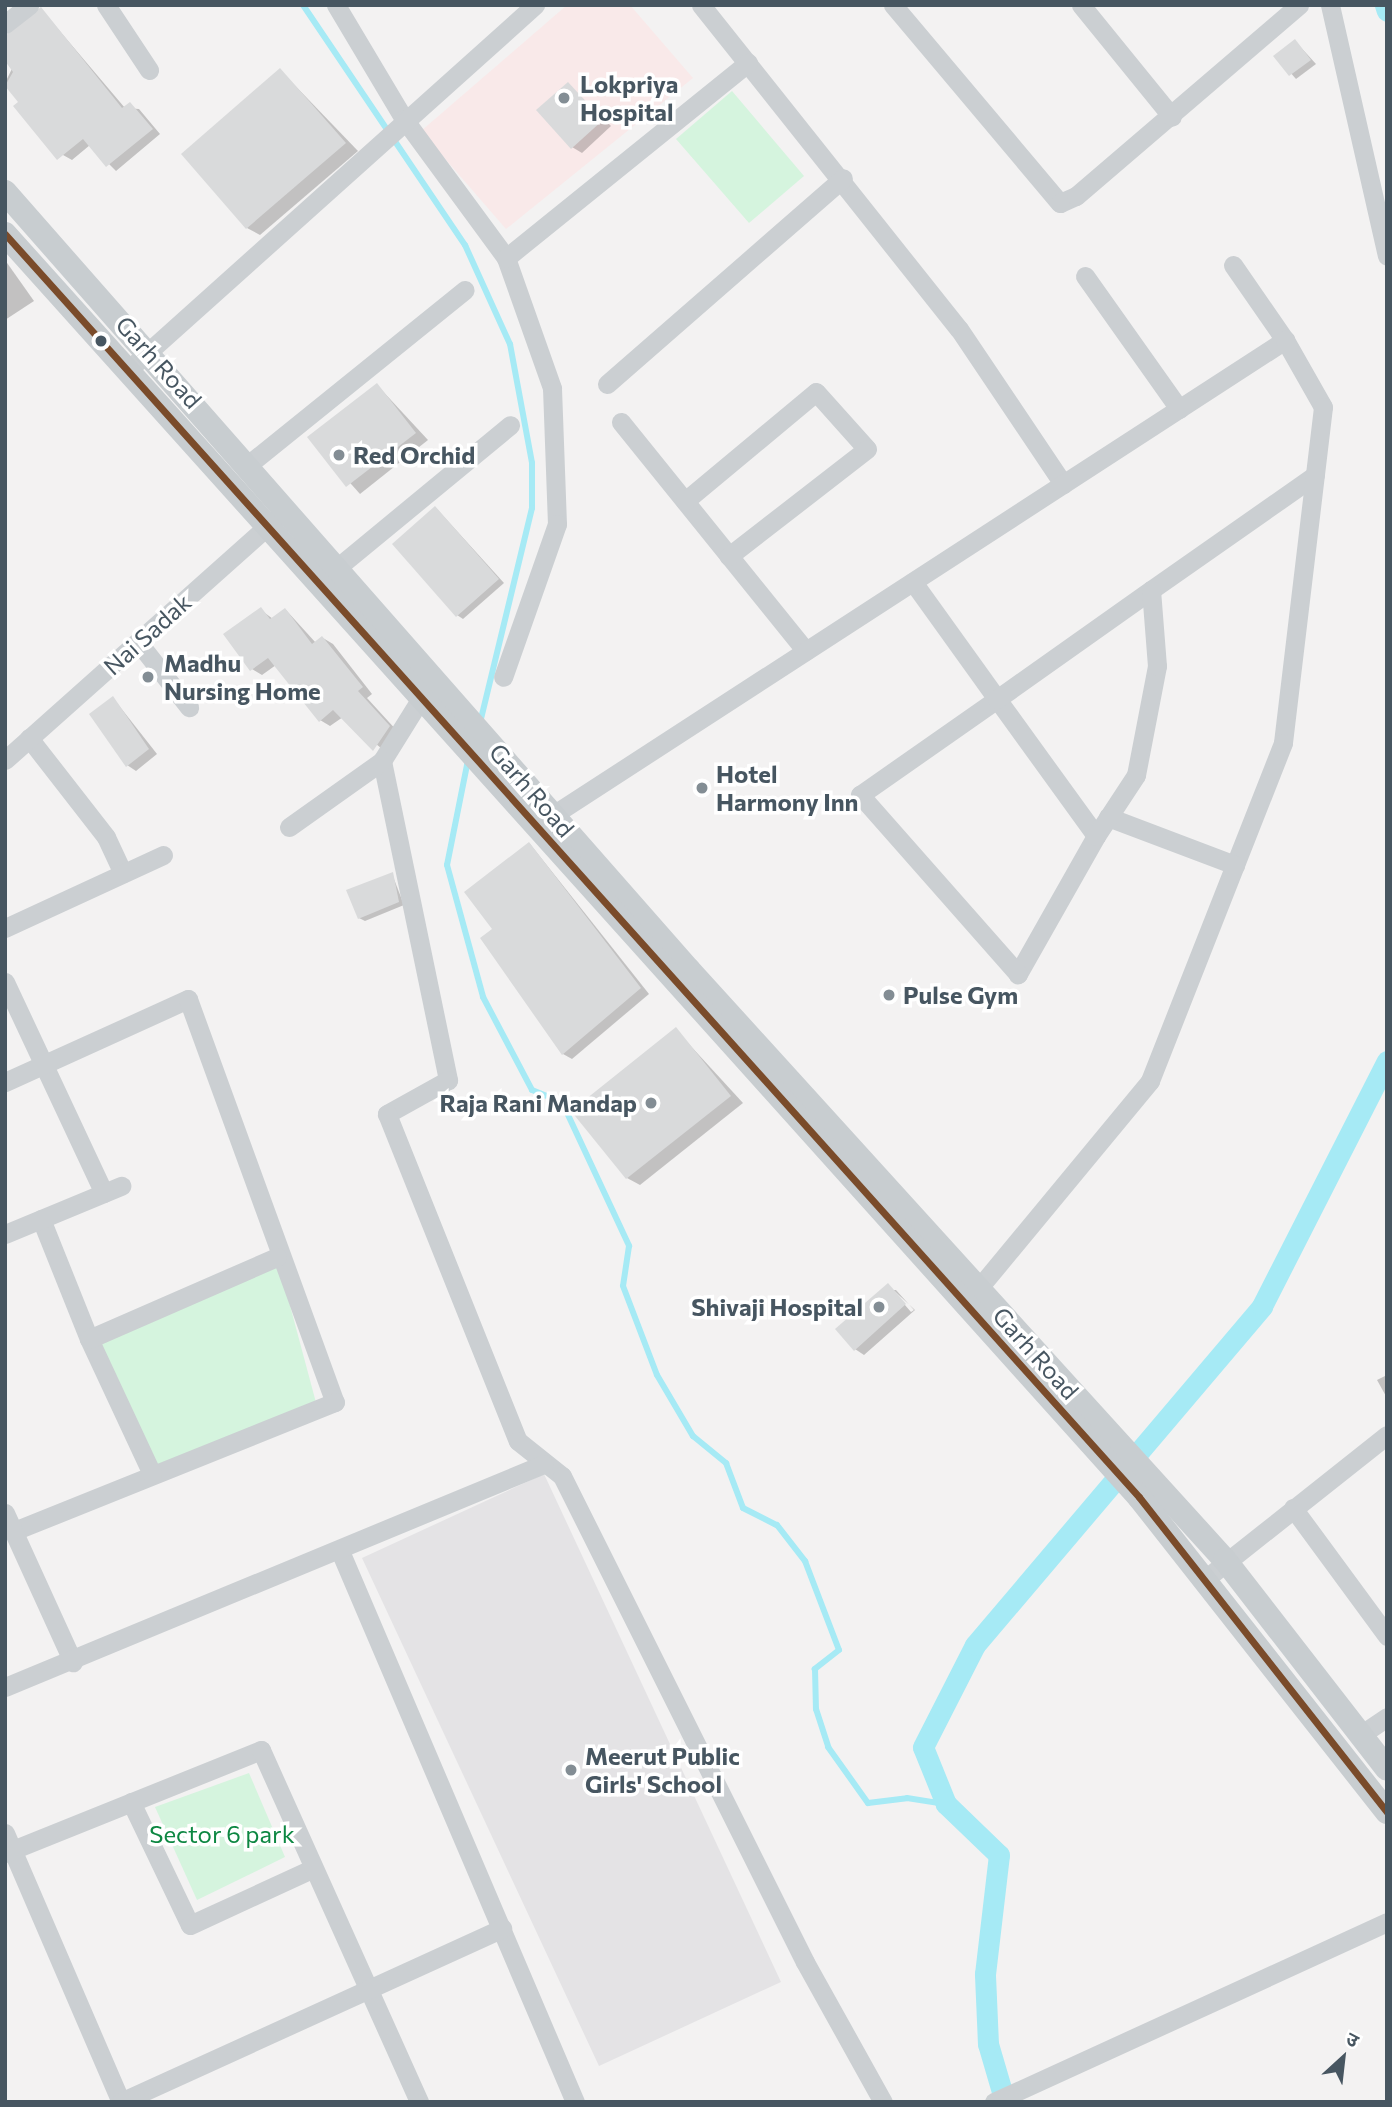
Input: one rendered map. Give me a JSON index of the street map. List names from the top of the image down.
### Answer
{
  "streets": {
    "main road": ["Garh Road"],
    "street": ["Nai Sadak"]
  },
  "crossings": [
    ["Garh Road", "Nai Sadak"]
  ],
  "parks": ["Sector 6 park"],
  "places": [
    "Lokpriya Hospital",
    "Red Orchid",
    "Madhu Nursing Home",
    "Hotel Harmony Inn",
    "Pulse Gym",
    "Raja Rani Mandap",
    "Shivaji Hospital",
    "Meerut Public Girls' School"
  ],
  "north": "top right"
}
